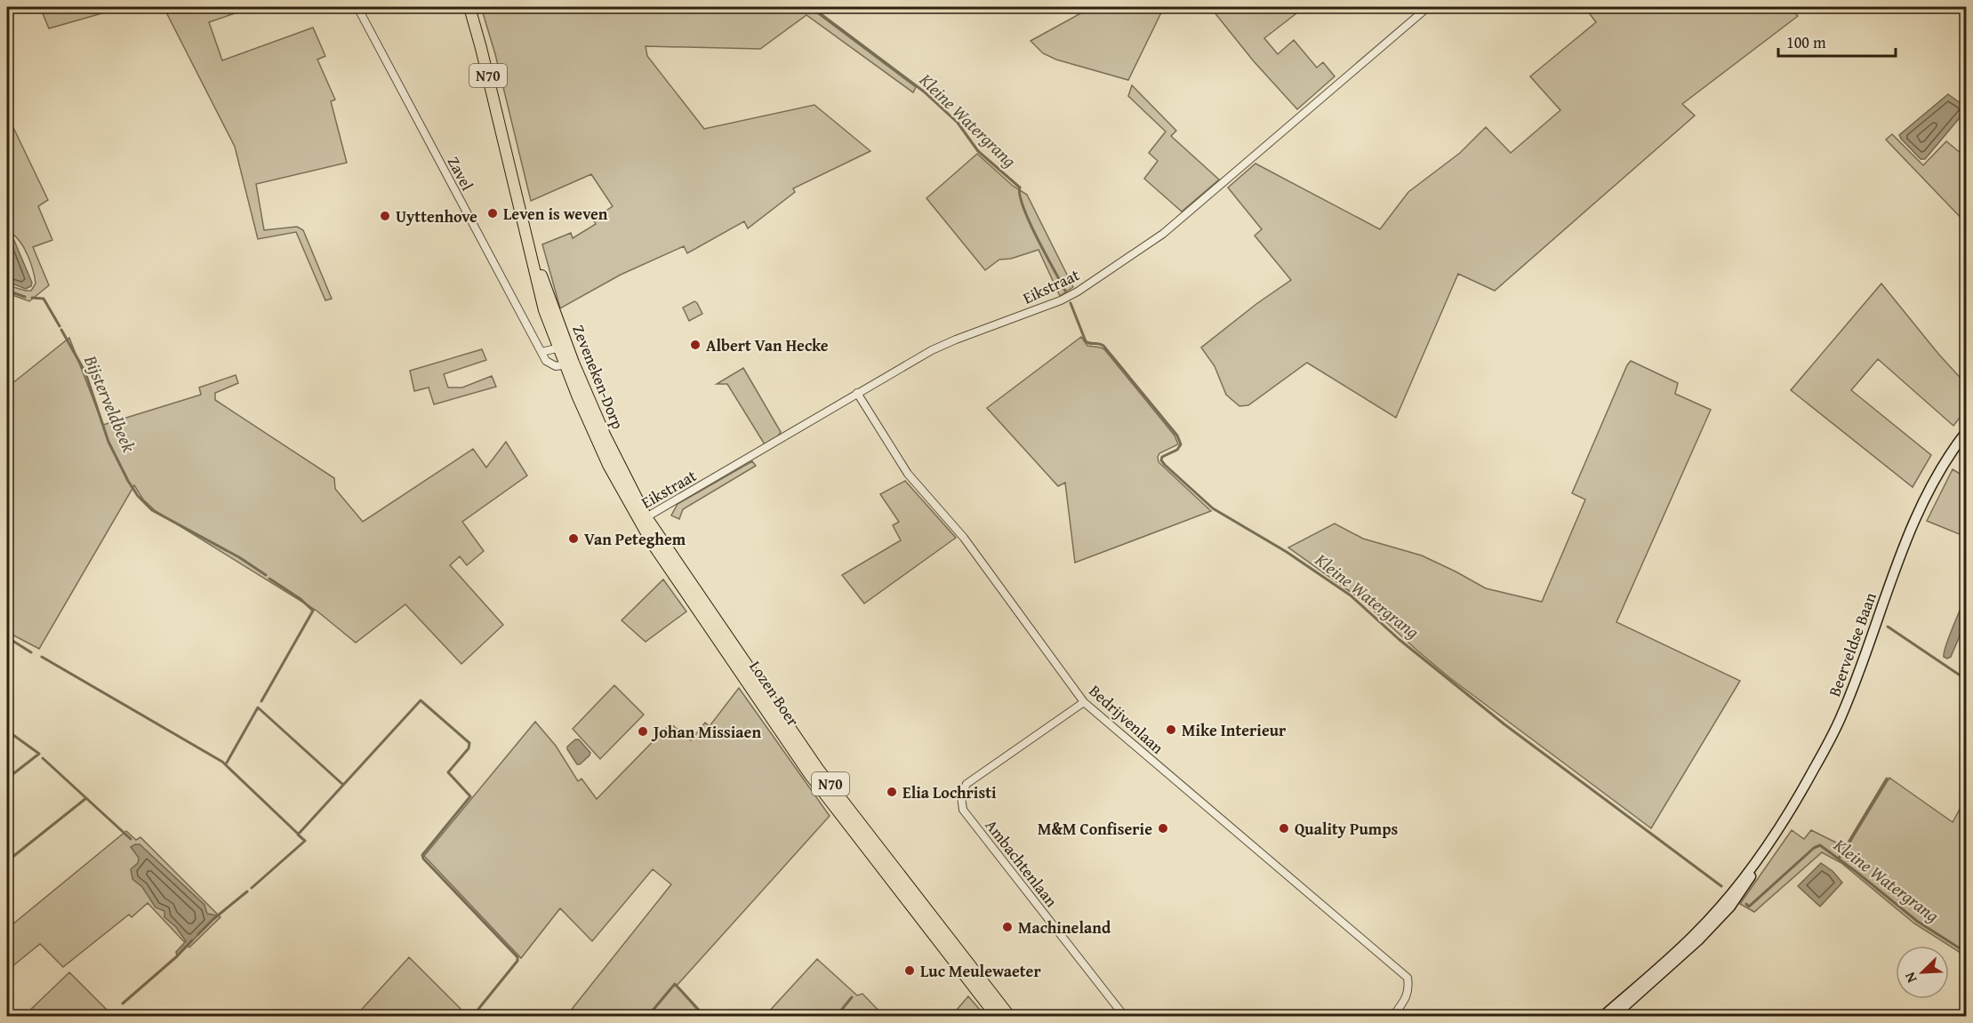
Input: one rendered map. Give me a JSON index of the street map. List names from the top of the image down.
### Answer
{
  "streets": {
    "main road": [
      "N70",
      "Zeveneken-Dorp",
      "Beerveldse Baan",
      "Lozen Boer"
    ],
    "street": [
      "Zavel",
      "Eikstraat",
      "Bedrijvenlaan",
      "Ambachtenlaan"
    ]
  },
  "crossings": [
    ["Zavel", "Zeveneken-Dorp"],
    ["Eikstraat", "Zeveneken-Dorp"],
    ["Eikstraat", "Lozen Boer"],
    ["Eikstraat", "Bedrijvenlaan"],
    ["Zeveneken-Dorp", "Lozen Boer"],
    ["Bedrijvenlaan", "Ambachtenlaan"]
  ],
  "water": ["Kleine Watergrang", "Bijsterveldbeek"],
  "places": [
    "Leven is weven",
    "Uyttenhove",
    "Albert Van Hecke",
    "Van Peteghem",
    "Mike Interieur",
    "Johan Missiaen",
    "Elia Lochristi",
    "M&M Confiserie",
    "Quality Pumps",
    "Machineland",
    "Luc Meulewaeter"
  ],
  "scale_bar": "100 m",
  "north": "bottom left"
}
